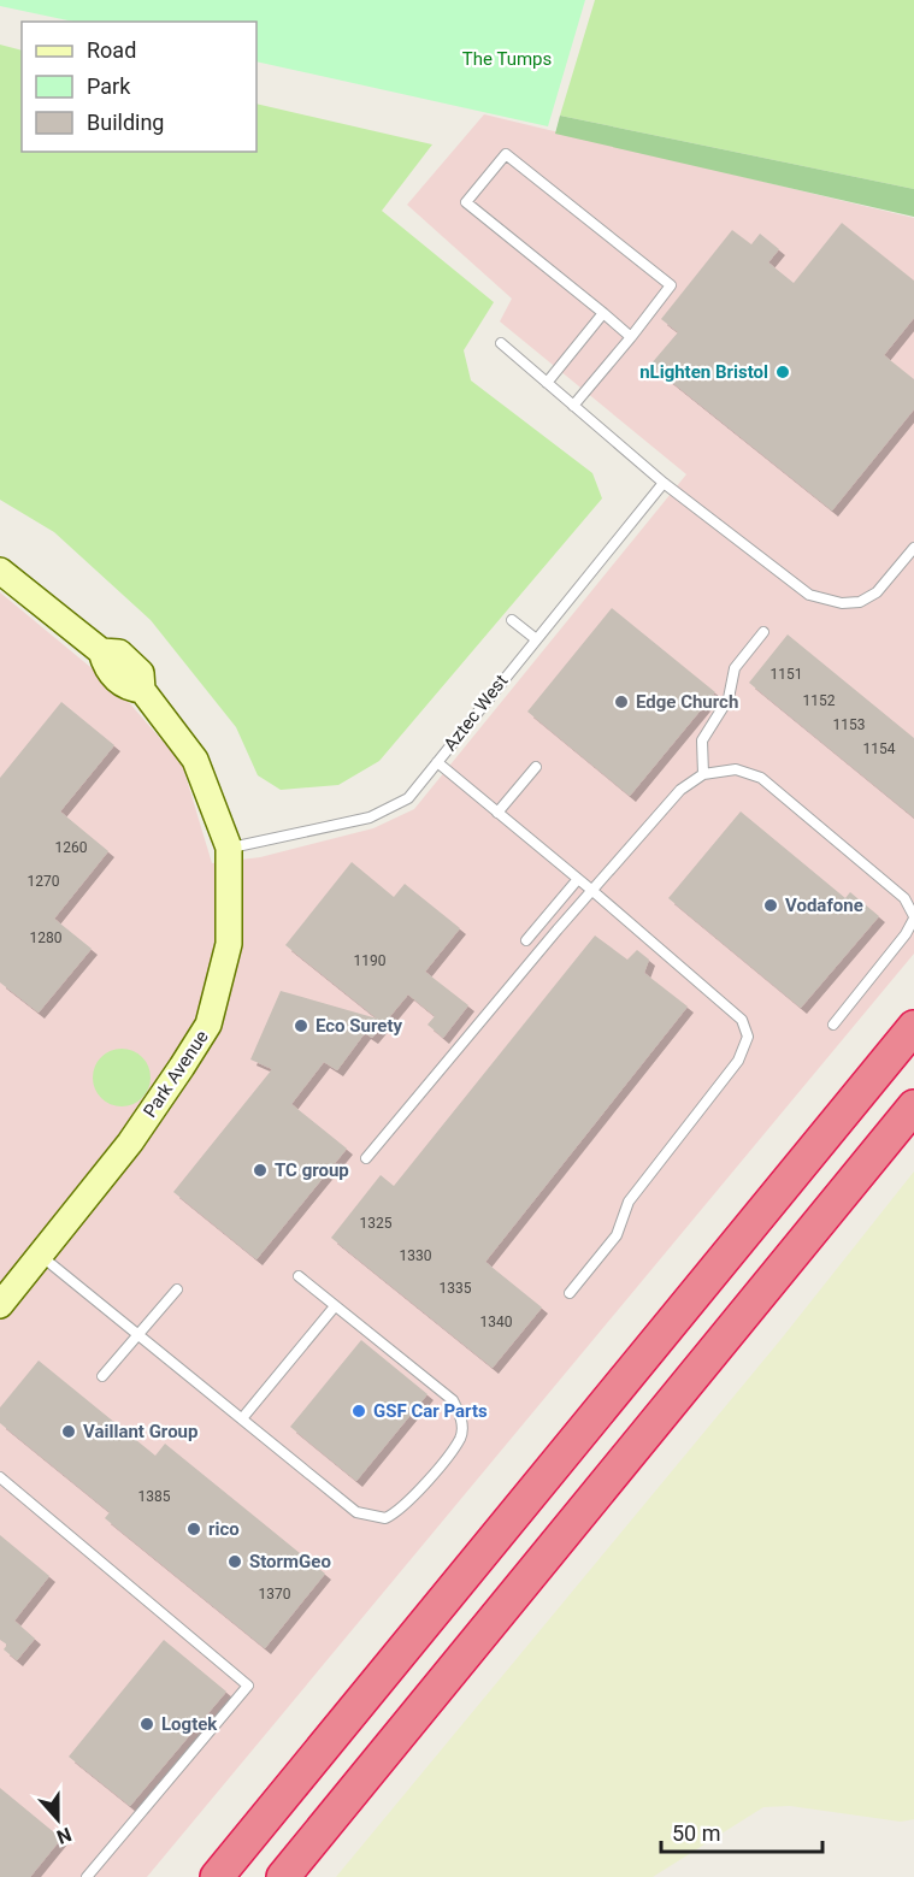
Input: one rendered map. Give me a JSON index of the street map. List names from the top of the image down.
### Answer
{
  "streets": {
    "street": ["Park Avenue"],
    "lane": ["Aztec West"]
  },
  "crossings": [
    ["Aztec West", "Park Avenue"]
  ],
  "parks": ["The Tumps"],
  "places": [
    "nLighten Bristol",
    "Edge Church",
    "Vodafone",
    "Eco Surety",
    "TC group",
    "GSF Car Parts",
    "Vaillant Group",
    "rico",
    "StormGeo",
    "Logtek"
  ],
  "house_numbers": [
    "1151",
    "1152",
    "1153",
    "1154",
    "1260",
    "1270",
    "1280",
    "1190",
    "1325",
    "1330",
    "1335",
    "1340",
    "1385",
    "1370"
  ],
  "legend": ["Road", "Park", "Building"],
  "scale_bar": "50 m",
  "north": "bottom"
}
